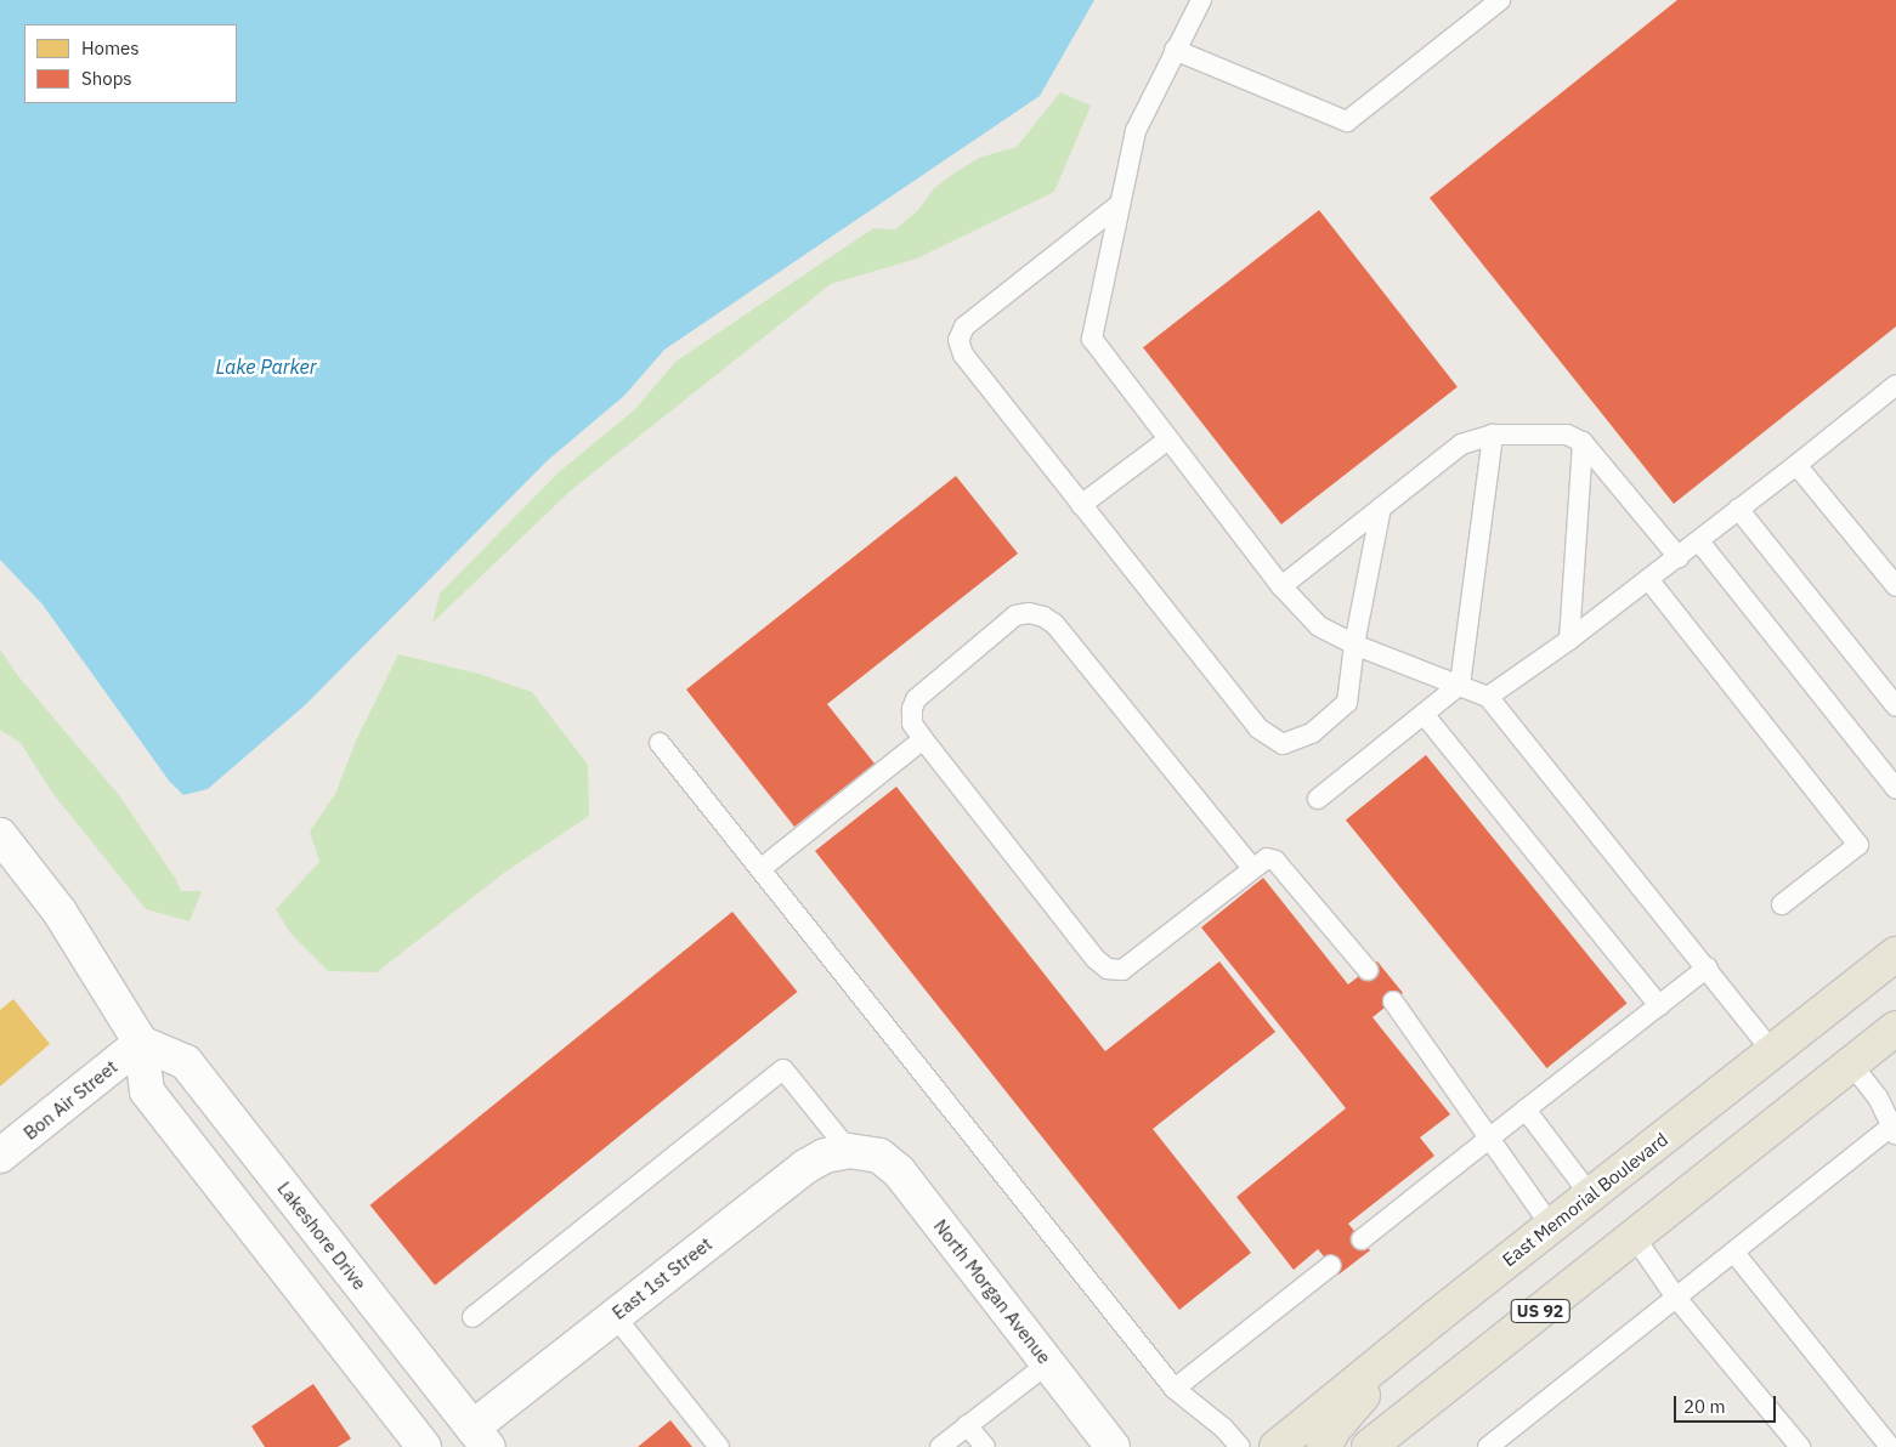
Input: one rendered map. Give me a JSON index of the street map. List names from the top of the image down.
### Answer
{
  "streets": {
    "main road": ["East Memorial Boulevard", "US 92"],
    "street": [
      "Bon Air Street",
      "Lakeshore Drive",
      "East 1st Street",
      "North Morgan Avenue"
    ]
  },
  "crossings": [
    ["Bon Air Street", "Lakeshore Drive"],
    ["Lakeshore Drive", "East 1st Street"],
    ["East 1st Street", "North Morgan Avenue"]
  ],
  "water": ["Lake Parker"],
  "legend": ["Homes", "Shops"],
  "scale_bar": "20 m"
}
